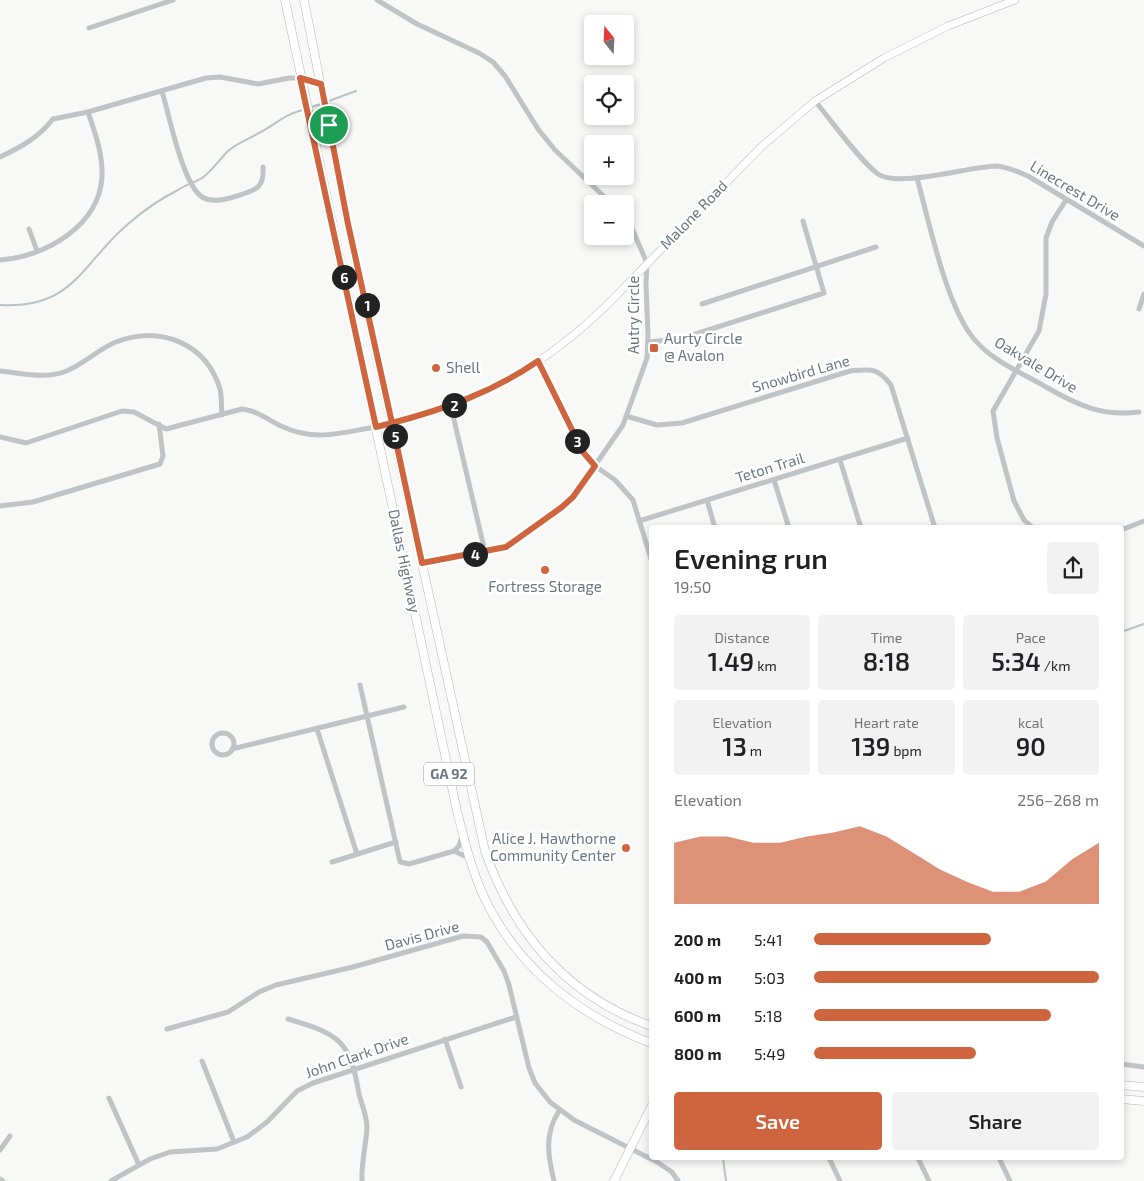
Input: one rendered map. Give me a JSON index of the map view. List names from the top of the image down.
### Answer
{
  "streets": {
    "main road": ["Dallas Highway", "GA 92"],
    "street": [
      "Linecrest Drive",
      "Malone Road",
      "Autry Circle",
      "Oakvale Drive",
      "Snowbird Lane",
      "Teton Trail",
      "Davis Drive",
      "John Clark Drive"
    ]
  },
  "crossings": [
    ["Linecrest Drive", "Malone Road"],
    ["Linecrest Drive", "Oakvale Drive"],
    ["Malone Road", "Autry Circle"],
    ["Malone Road", "Dallas Highway"],
    ["Autry Circle", "Snowbird Lane"],
    ["Autry Circle", "Dallas Highway"],
    ["Snowbird Lane", "Teton Trail"],
    ["Davis Drive", "John Clark Drive"]
  ],
  "places": {
    "transit": ["Aurty Circle @ Avalon"],
    "other": ["Shell", "Fortress Storage", "Alice J. Hawthorne Community Center"]
  },
  "north": "top",
  "page": {
    "map_buttons": ["+", "−"],
    "pins": [
      "6",
      "1",
      "2",
      "5",
      "3",
      "4"
    ],
    "heading": ["Evening run", "19:50"],
    "stats": [
      ["Distance", "1.49 km"],
      ["Time", "8:18"],
      ["Pace", "5:34 /km"],
      ["Elevation", "13 m"],
      ["Heart rate", "139 bpm"],
      ["kcal", "90"]
    ],
    "chart": ["Elevation", "256–268 m"],
    "list": [
      {
        "name": "200 m",
        "note": "5:41"
      },
      {
        "name": "400 m",
        "note": "5:03"
      },
      {
        "name": "600 m",
        "note": "5:18"
      },
      {
        "name": "800 m",
        "note": "5:49"
      }
    ],
    "buttons": ["Save", "Share"]
  }
}
